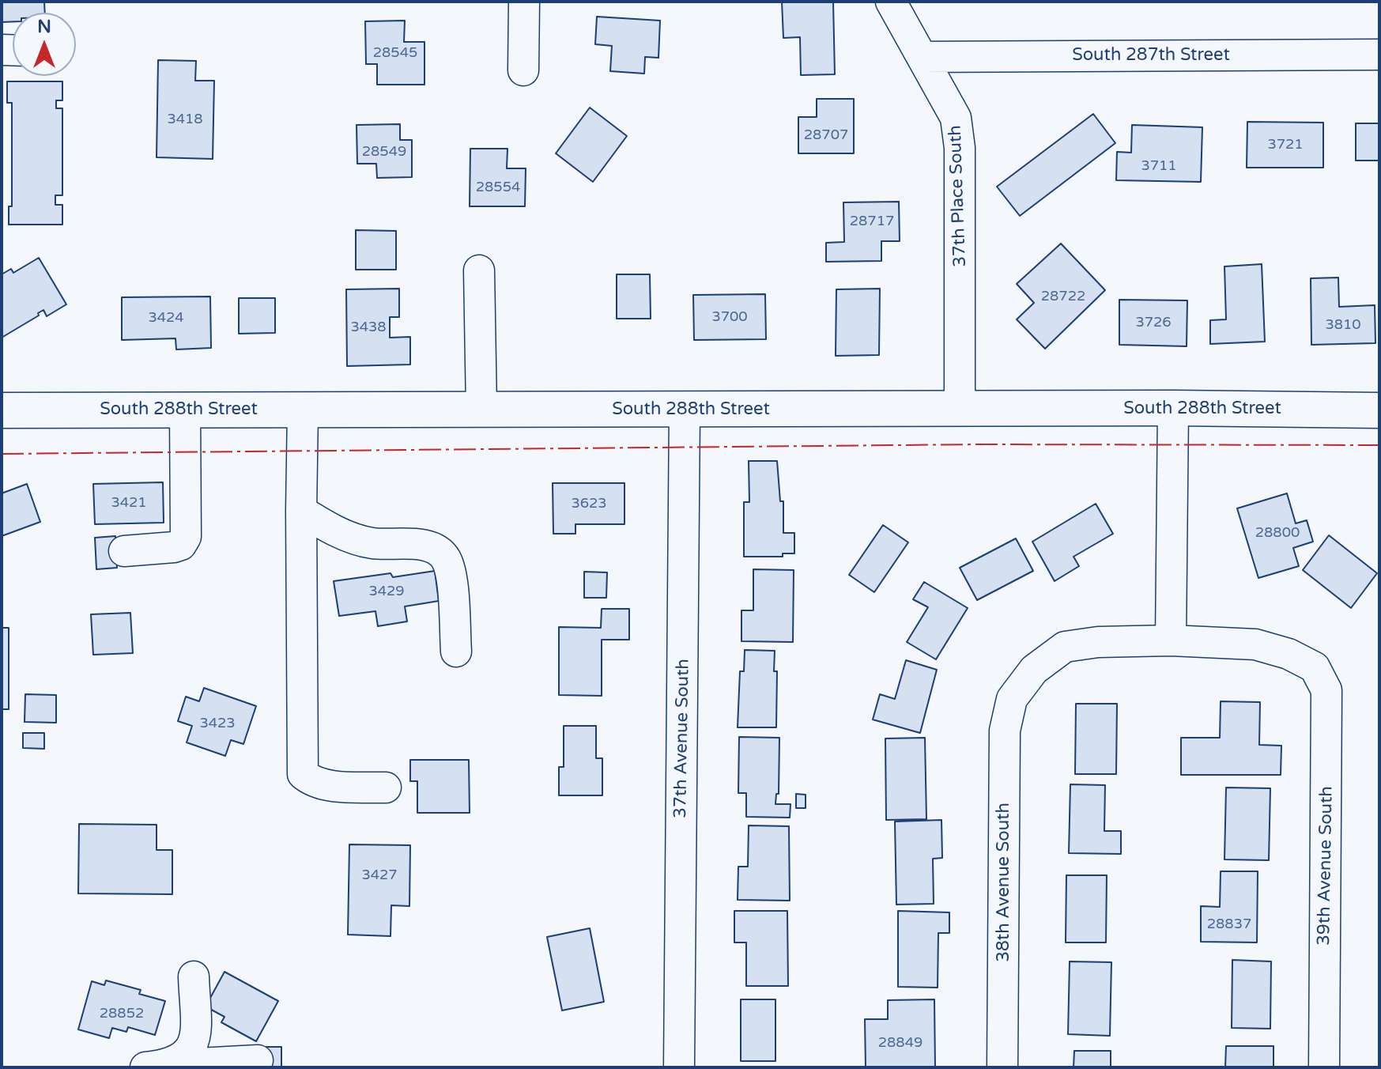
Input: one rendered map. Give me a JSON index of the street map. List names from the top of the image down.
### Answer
{
  "streets": {
    "main road": ["South 288th Street"],
    "street": [
      "South 287th Street",
      "37th Place South",
      "37th Avenue South",
      "39th Avenue South",
      "38th Avenue South"
    ]
  },
  "crossings": [
    ["South 287th Street", "37th Place South"],
    ["37th Place South", "South 288th Street"],
    ["South 288th Street", "37th Avenue South"],
    ["39th Avenue South", "38th Avenue South"]
  ],
  "house_numbers": [
    "28545",
    "3418",
    "28707",
    "3721",
    "28549",
    "3711",
    "28554",
    "28717",
    "28722",
    "3700",
    "3424",
    "3726",
    "3810",
    "3438",
    "3421",
    "3623",
    "28800",
    "3429",
    "3423",
    "3427",
    "28837",
    "28852",
    "28849"
  ],
  "north": "top"
}
